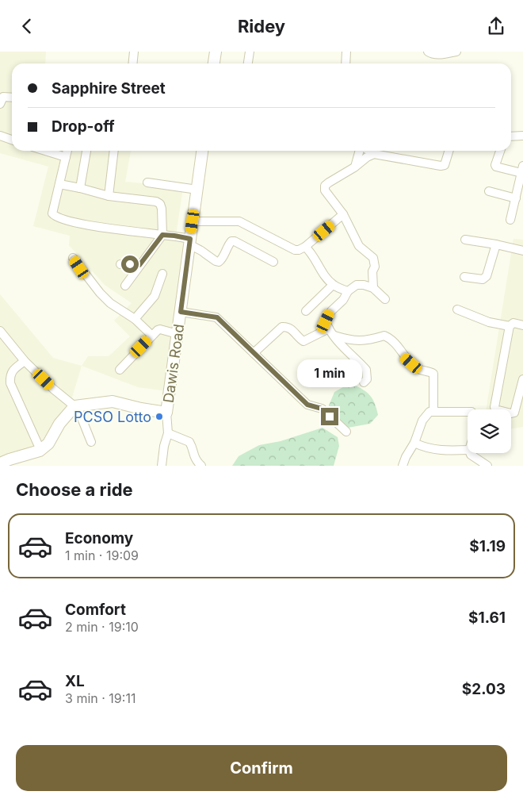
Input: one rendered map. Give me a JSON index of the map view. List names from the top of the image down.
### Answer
{
  "streets": {
    "street": ["Dawis Road"]
  },
  "places": ["PCSO Lotto"],
  "page": {
    "header": "Ridey",
    "banner": ["Sapphire Street", "Drop-off"],
    "bubble": "1 min",
    "heading": "Choose a ride",
    "list": [
      {
        "name": "Economy",
        "note": "1 min · 19:09",
        "value": "$1.19"
      },
      {
        "name": "Comfort",
        "note": "2 min · 19:10",
        "value": "$1.61"
      },
      {
        "name": "XL",
        "note": "3 min · 19:11",
        "value": "$2.03"
      }
    ],
    "buttons": "Confirm"
  }
}
